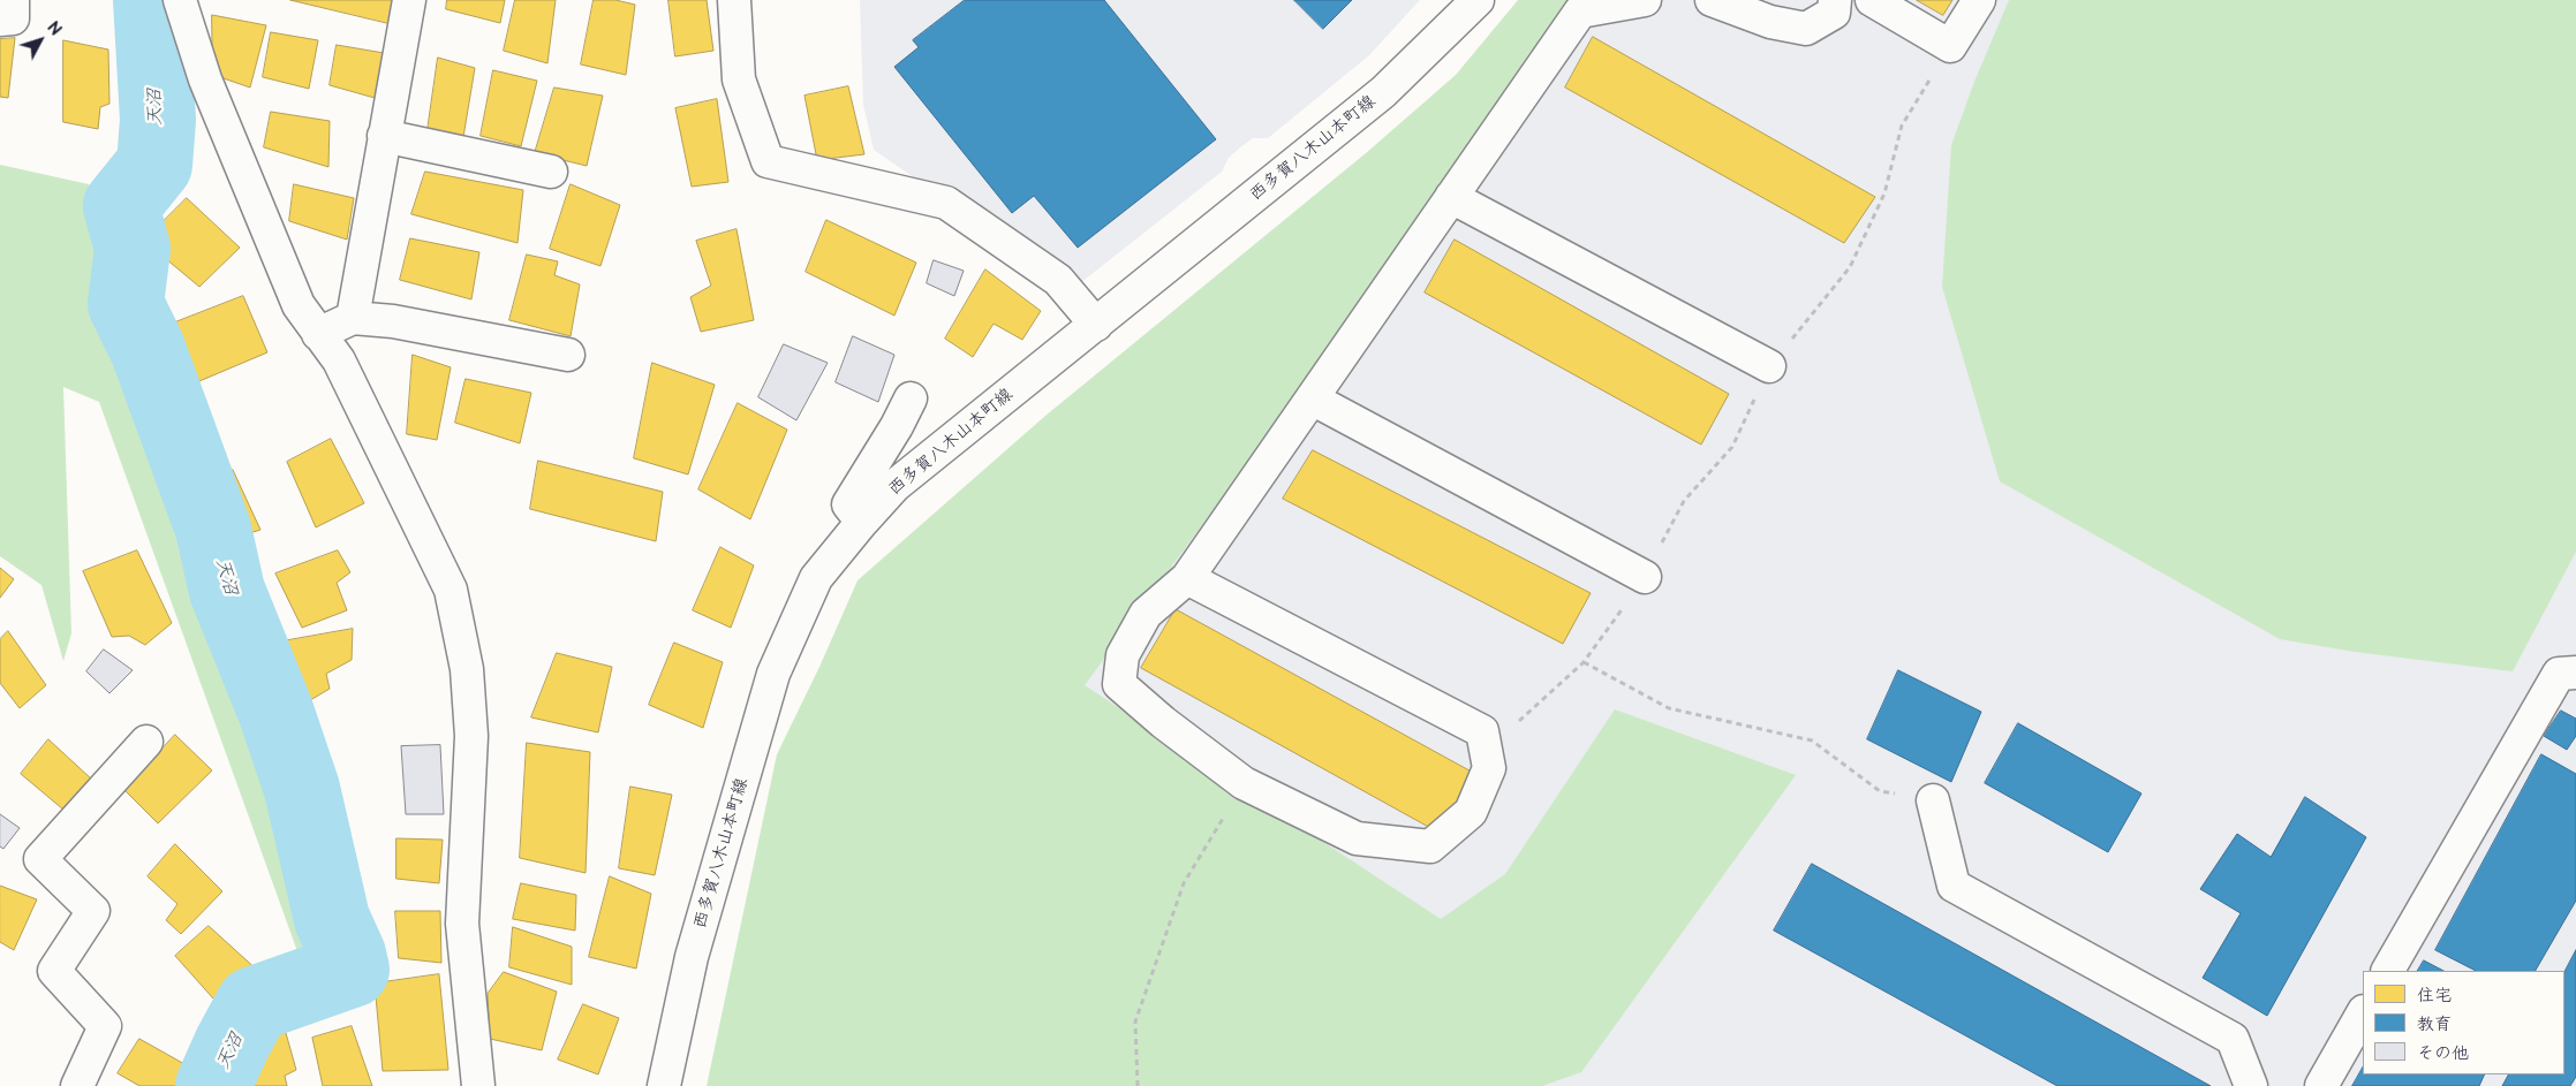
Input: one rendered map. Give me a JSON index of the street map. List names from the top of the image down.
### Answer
{
  "streets": {
    "street": ["西多賀八木山本町線"]
  },
  "water": ["天沼"],
  "legend": ["住宅", "教育", "その他"],
  "north": "top right"
}
